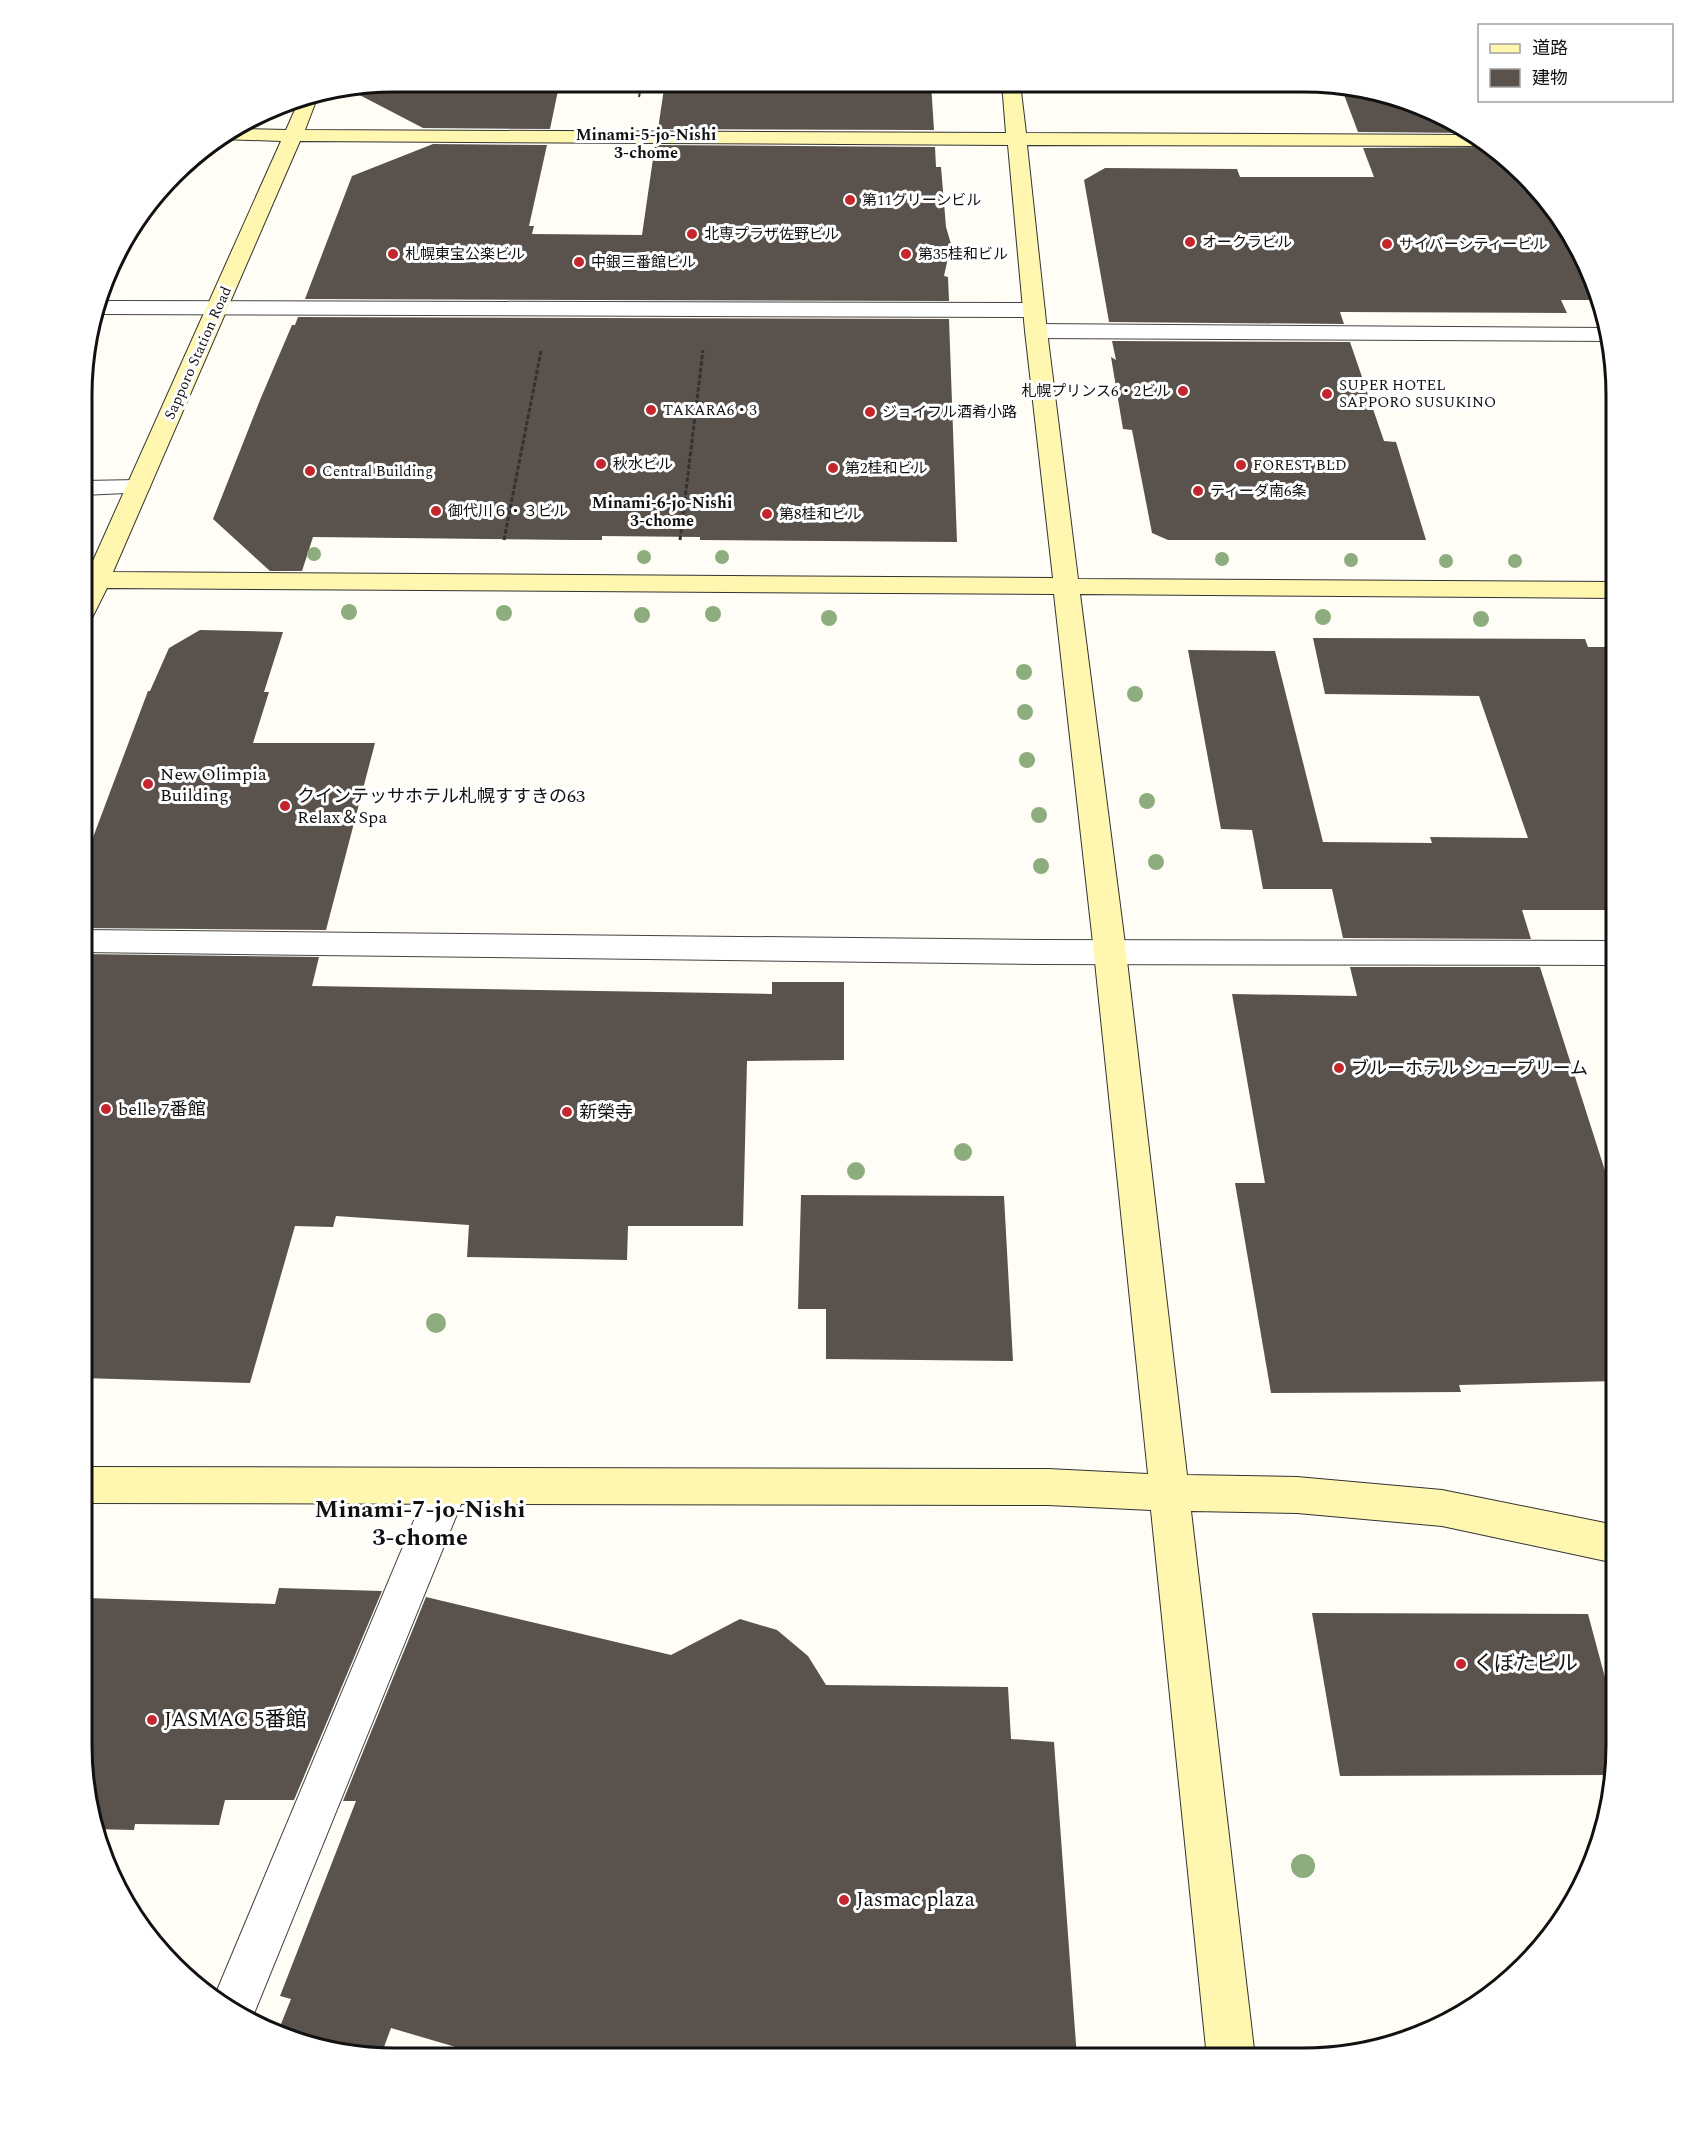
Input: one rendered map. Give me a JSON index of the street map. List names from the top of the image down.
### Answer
{
  "streets": {
    "street": ["Sapporo Station Road"]
  },
  "districts": ["Minami-5-jo-Nishi 3-chome", "Minami-6-jo-Nishi 3-chome", "Minami-7-jo-Nishi 3-chome"],
  "places": [
    "第11グリーンビル",
    "北専プラザ佐野ビル",
    "オークラビル",
    "サイバーシティービル",
    "札幌東宝公楽ビル",
    "第35桂和ビル",
    "中銀三番館ビル",
    "札幌プリンス6・2ビル",
    "SUPER HOTEL SAPPORO SUSUKINO",
    "TAKARA6・3",
    "ジョイフル酒肴小路",
    "秋水ビル",
    "FOREST BLD",
    "第2桂和ビル",
    "Central Building",
    "ティーダ南6条",
    "御代川６・３ビル",
    "第8桂和ビル",
    "New Olimpia Building",
    "クインテッサホテル札幌すすきの63 Relax＆Spa",
    "ブルーホテル シュープリーム",
    "belle 7番館",
    "新榮寺",
    "くぼたビル",
    "JASMAC 5番館",
    "Jasmac plaza"
  ],
  "legend": ["道路", "建物"]
}
